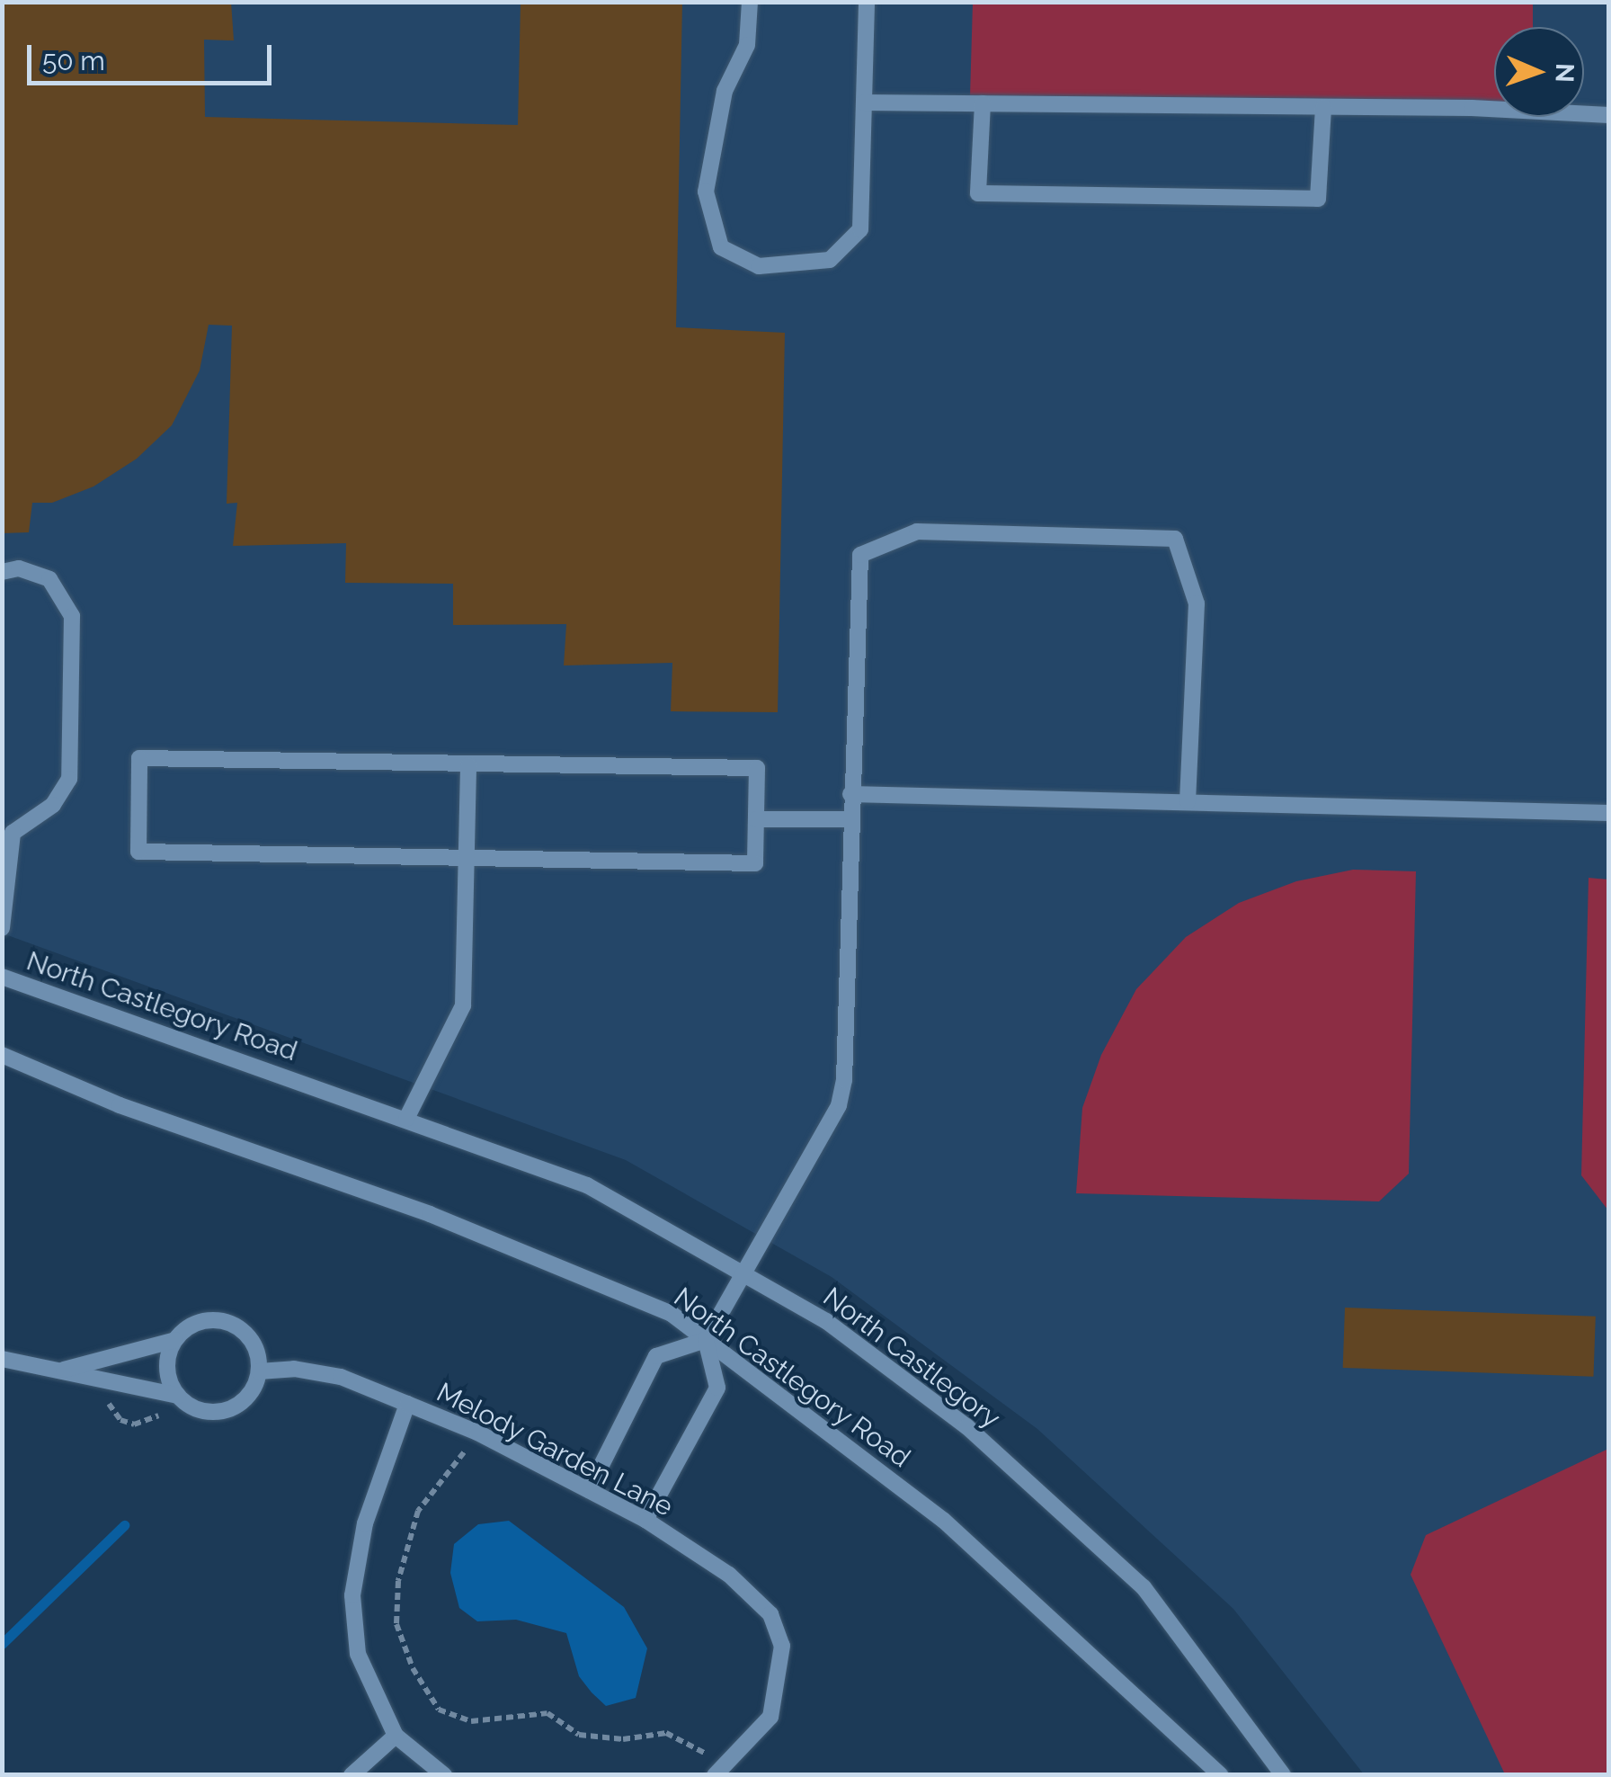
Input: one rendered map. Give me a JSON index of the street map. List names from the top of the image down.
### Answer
{
  "streets": {
    "street": ["North Castlegory Road", "North Castlegory", "Melody Garden Lane"]
  },
  "crossings": [
    ["North Castlegory Road", "North Castlegory"]
  ],
  "scale_bar": "50 m",
  "north": "right"
}
